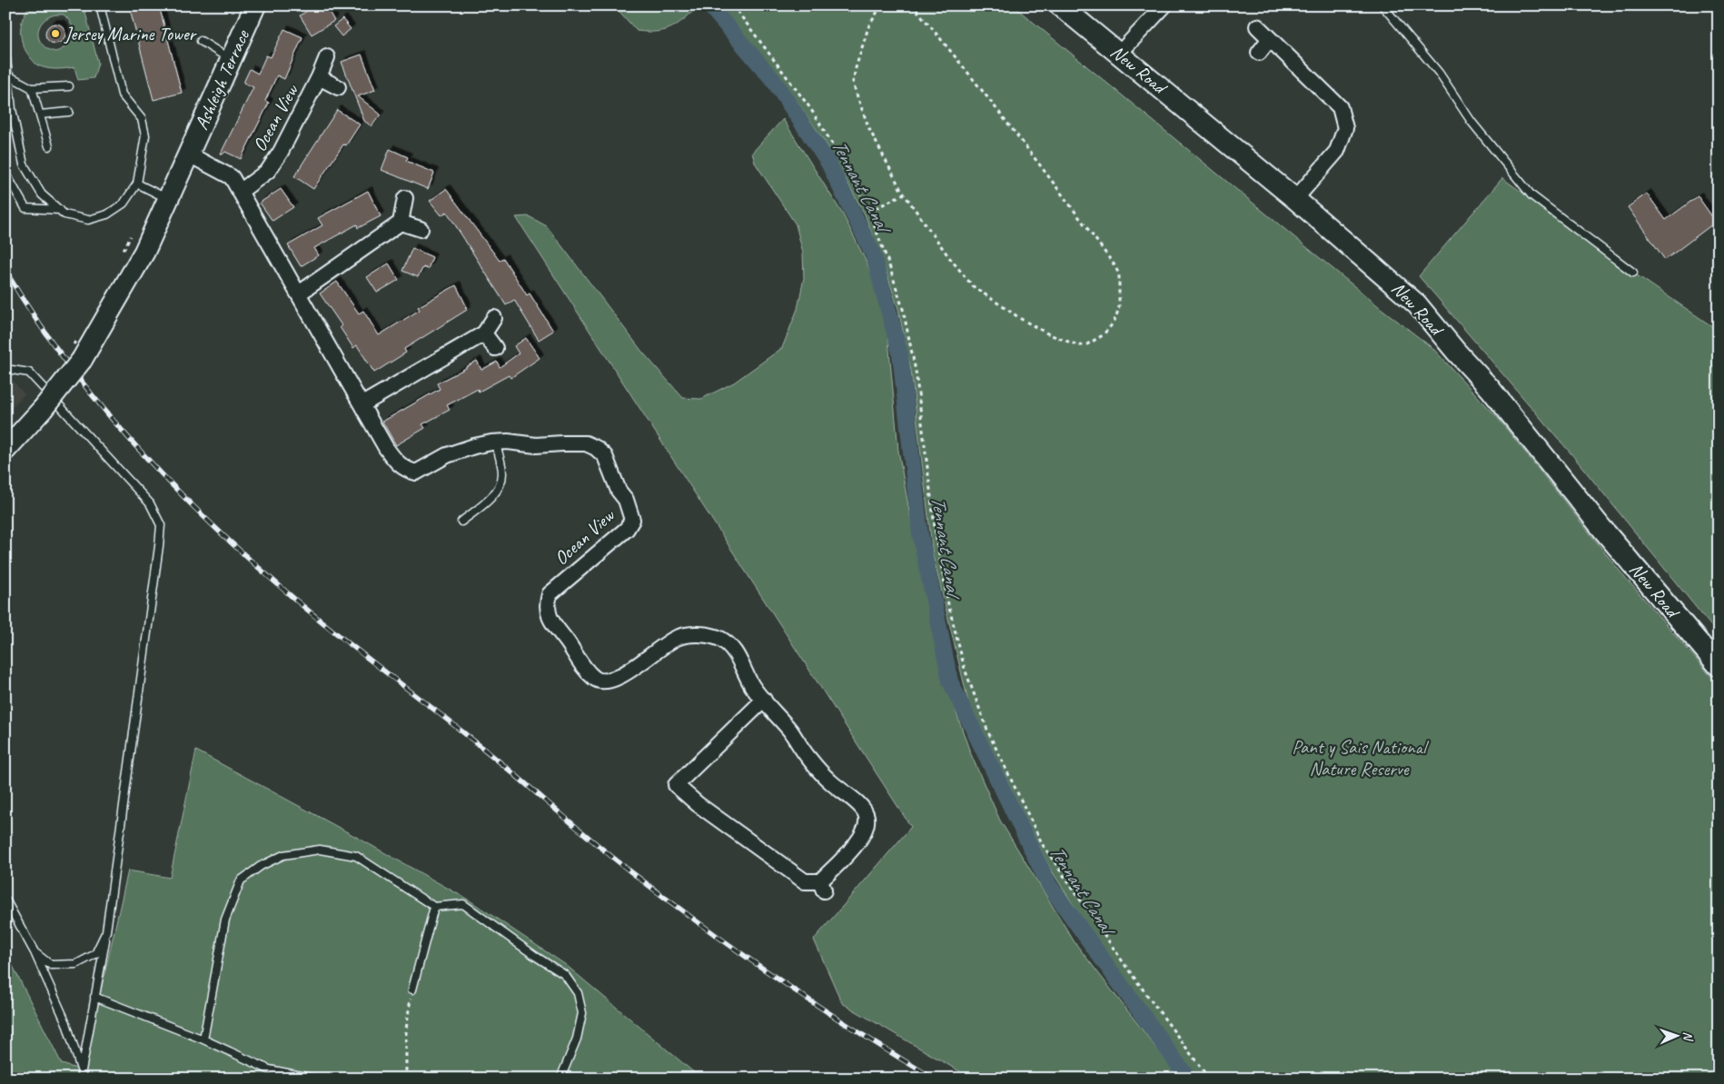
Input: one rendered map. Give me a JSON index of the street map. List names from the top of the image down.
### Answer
{
  "streets": {
    "main road": ["New Road", "Ashleigh Terrace"],
    "street": ["Ocean View"]
  },
  "crossings": [
    ["Ashleigh Terrace", "Ocean View"]
  ],
  "water": ["Tennant Canal"],
  "parks": ["Pant y Sais National Nature Reserve"],
  "places": ["Jersey Marine Tower"],
  "north": "right"
}
